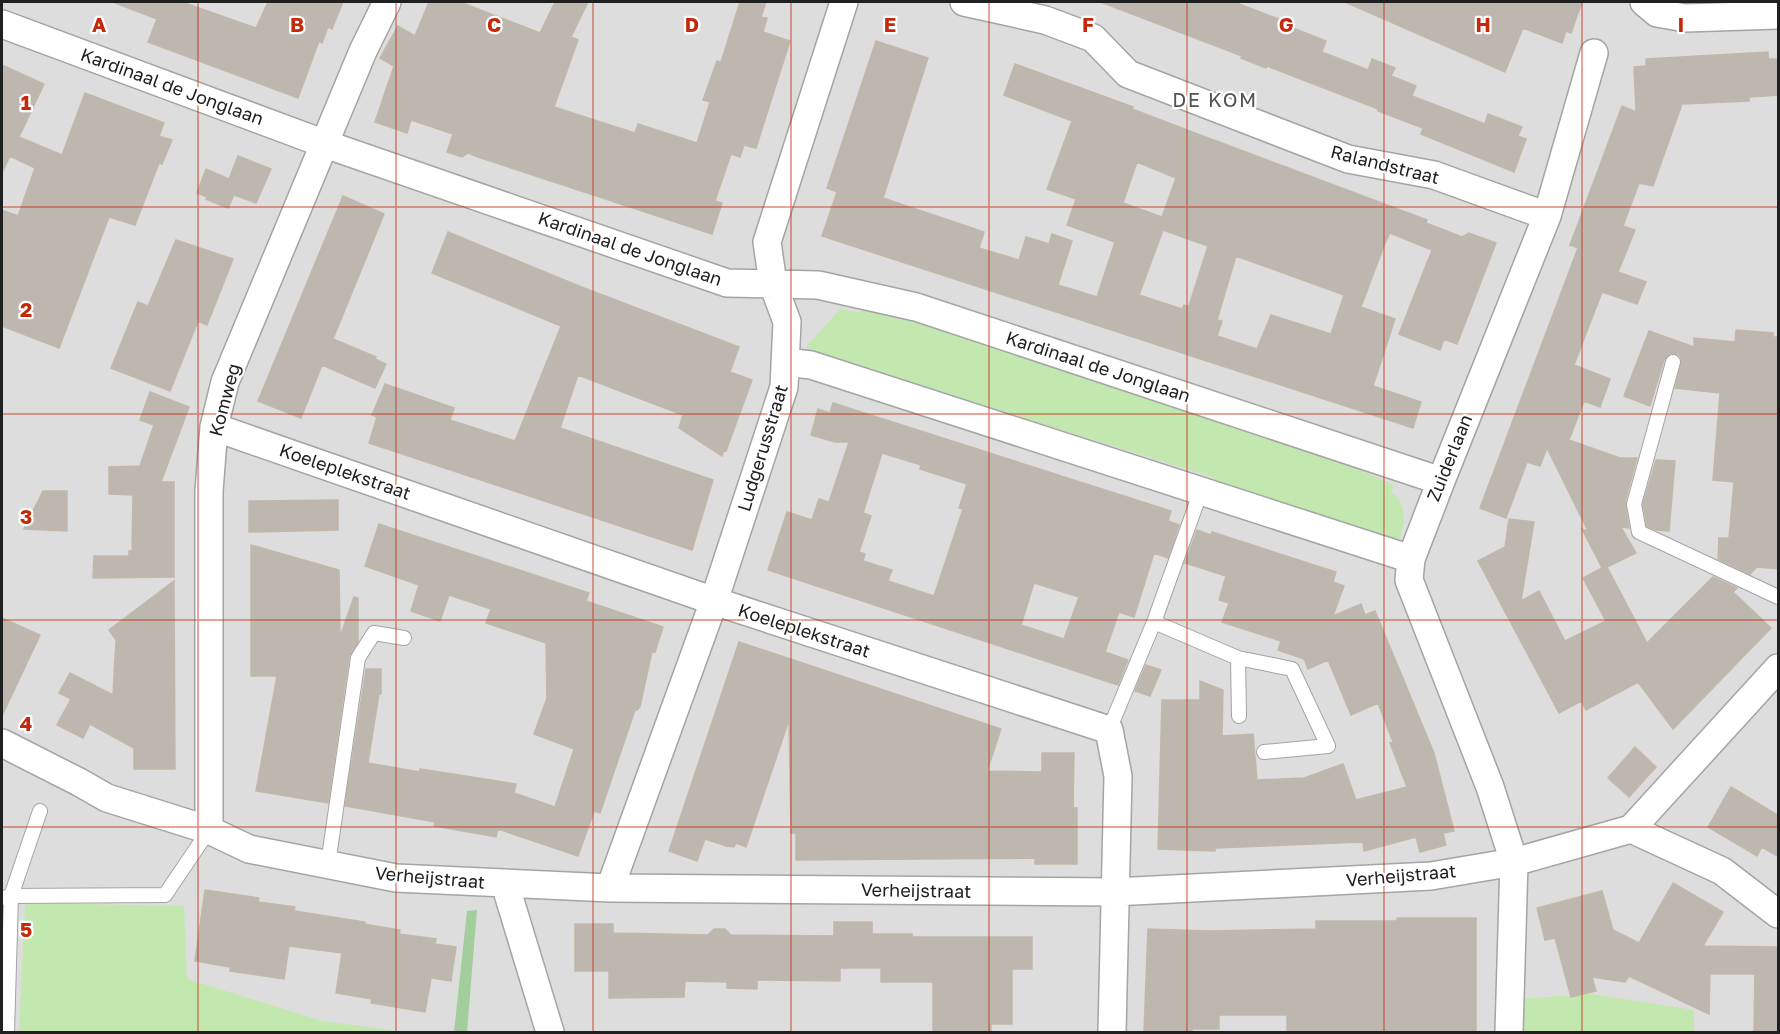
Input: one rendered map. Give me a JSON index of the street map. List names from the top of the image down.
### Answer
{
  "streets": {
    "street": [
      "Kardinaal de Jonglaan",
      "Ralandstraat",
      "Komweg",
      "Ludgerusstraat",
      "Zuiderlaan",
      "Koeleplekstraat",
      "Verheijstraat"
    ]
  },
  "crossings": [
    ["Kardinaal de Jonglaan", "Komweg"],
    ["Kardinaal de Jonglaan", "Ludgerusstraat"],
    ["Kardinaal de Jonglaan", "Zuiderlaan"],
    ["Ralandstraat", "Zuiderlaan"],
    ["Komweg", "Koeleplekstraat"],
    ["Komweg", "Verheijstraat"],
    ["Ludgerusstraat", "Koeleplekstraat"],
    ["Ludgerusstraat", "Verheijstraat"],
    ["Zuiderlaan", "Verheijstraat"]
  ],
  "districts": ["DE KOM"],
  "grid": {
    "columns": [
      "A",
      "B",
      "C",
      "D",
      "E",
      "F",
      "G",
      "H",
      "I"
    ],
    "rows": [
      "1",
      "2",
      "3",
      "4",
      "5"
    ]
  }
}
